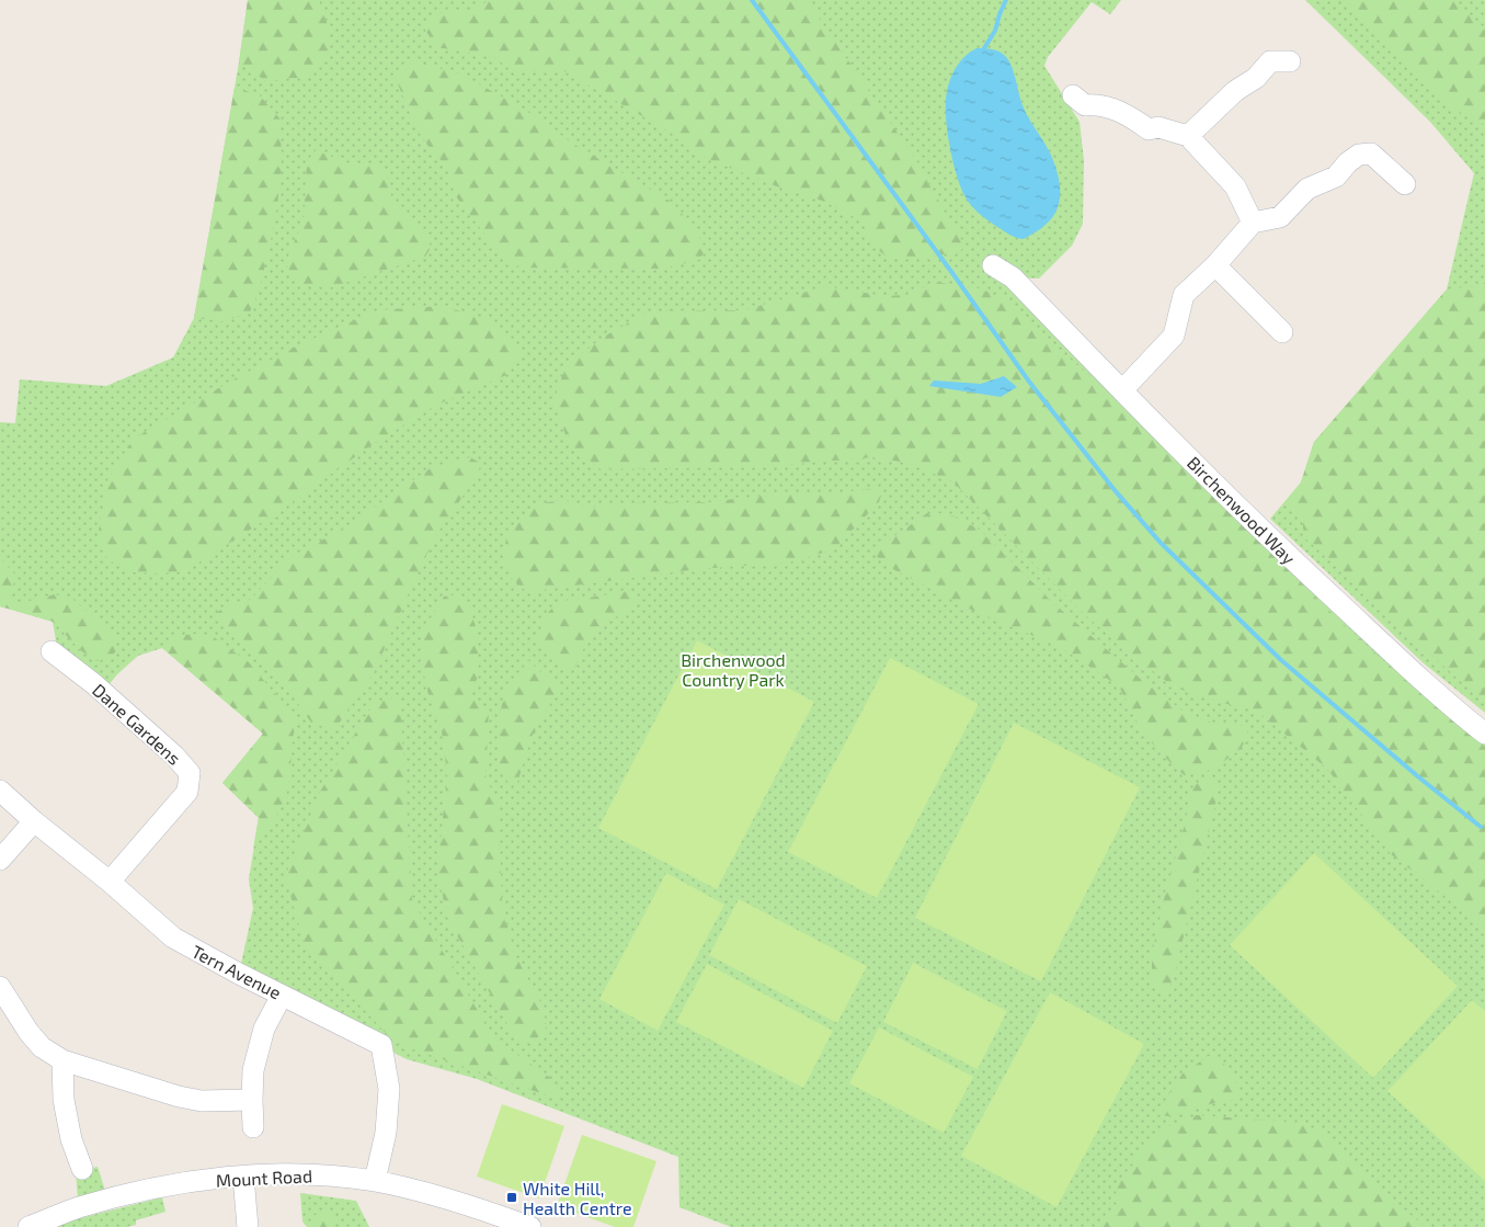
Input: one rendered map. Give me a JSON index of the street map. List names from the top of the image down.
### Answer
{
  "streets": {
    "street": [
      "Birchenwood Way",
      "Dane Gardens",
      "Tern Avenue",
      "Mount Road"
    ]
  },
  "crossings": [
    ["Dane Gardens", "Tern Avenue"],
    ["Tern Avenue", "Mount Road"]
  ],
  "parks": ["Birchenwood Country Park"],
  "places": {
    "transit": ["White Hill, Health Centre"]
  }
}
